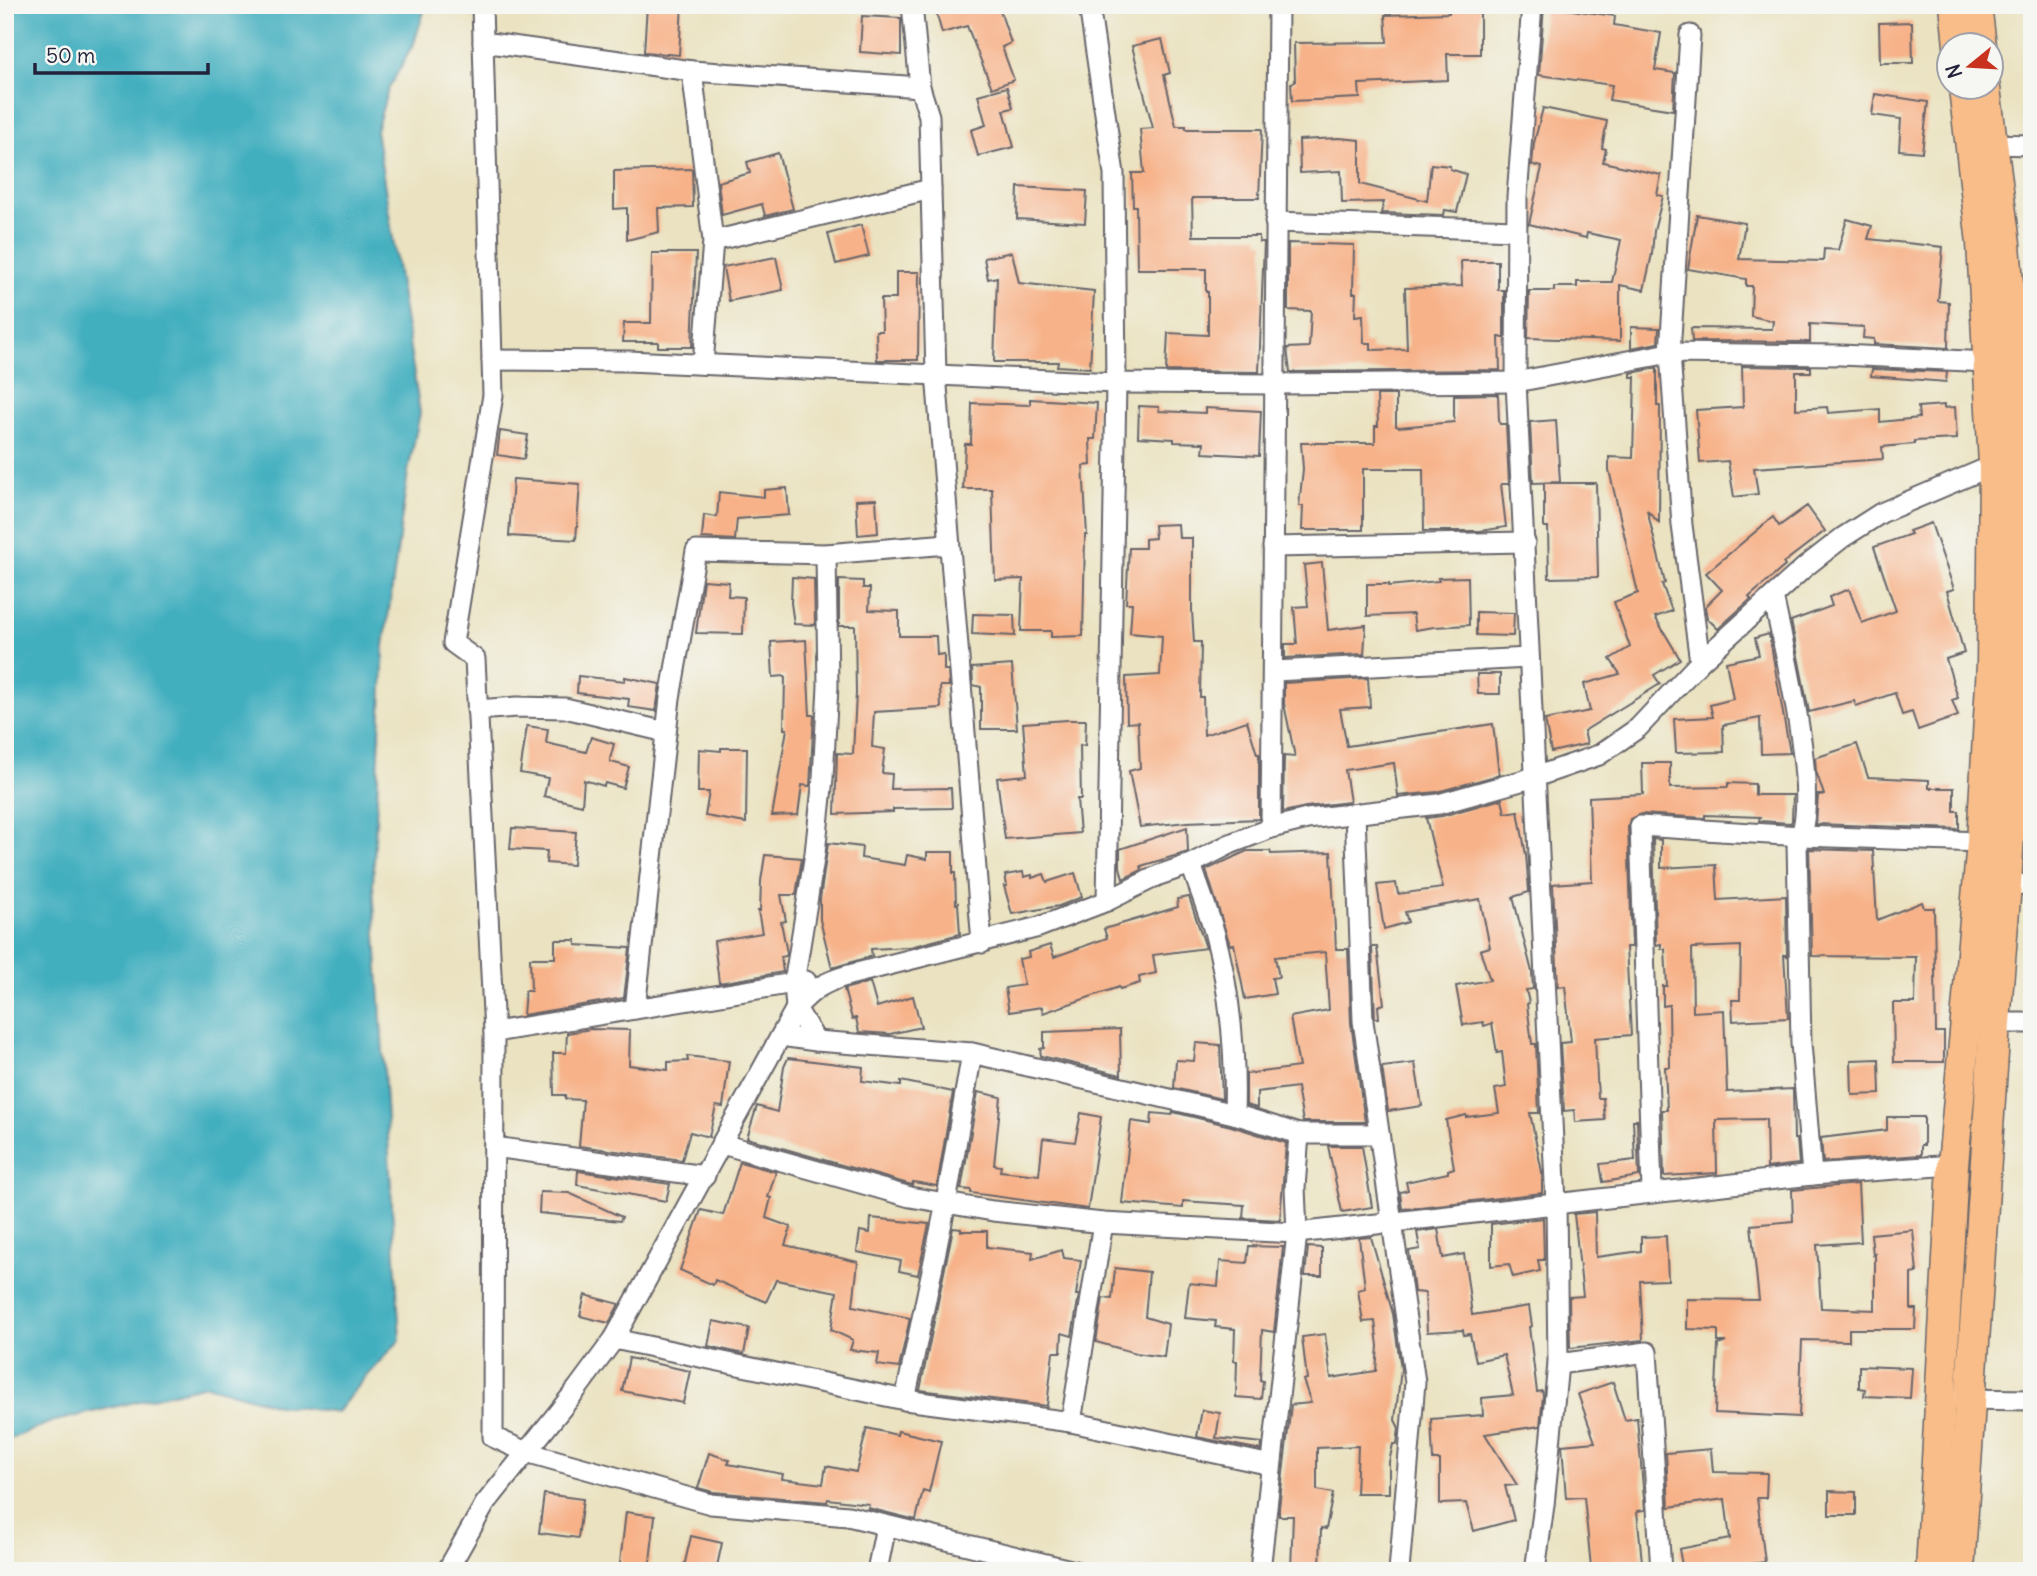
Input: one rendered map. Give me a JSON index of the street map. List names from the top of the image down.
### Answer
{
  "scale_bar": "50 m",
  "north": "left"
}
